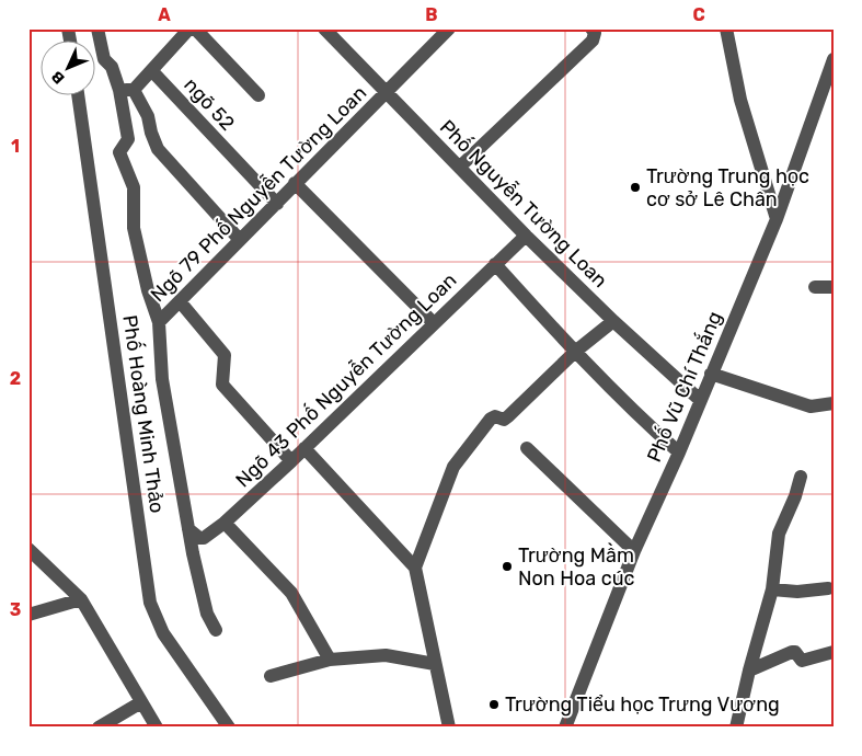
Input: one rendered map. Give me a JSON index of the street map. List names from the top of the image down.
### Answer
{
  "streets": {
    "street": [
      "ngõ 52",
      "Ngõ 79 Phố Nguyễn Tường Loan",
      "Phố Nguyễn Tường Loan",
      "Ngõ 43 Phố Nguyễn Tường Loan",
      "Phố Vũ Chí Thắng",
      "Phố Hoàng Minh Thảo"
    ]
  },
  "crossings": [
    ["ngõ 52", "Ngõ 79 Phố Nguyễn Tường Loan"],
    ["Ngõ 79 Phố Nguyễn Tường Loan", "Phố Nguyễn Tường Loan"],
    ["Phố Nguyễn Tường Loan", "Ngõ 43 Phố Nguyễn Tường Loan"],
    ["Phố Nguyễn Tường Loan", "Phố Vũ Chí Thắng"]
  ],
  "places": ["Trường Trung học cơ sở Lê Chân", "Trường Mầm Non Hoa cúc", "Trường Tiểu học Trưng Vương"],
  "north": "bottom left",
  "grid": {
    "columns": ["A", "B", "C"],
    "rows": ["1", "2", "3"]
  }
}
